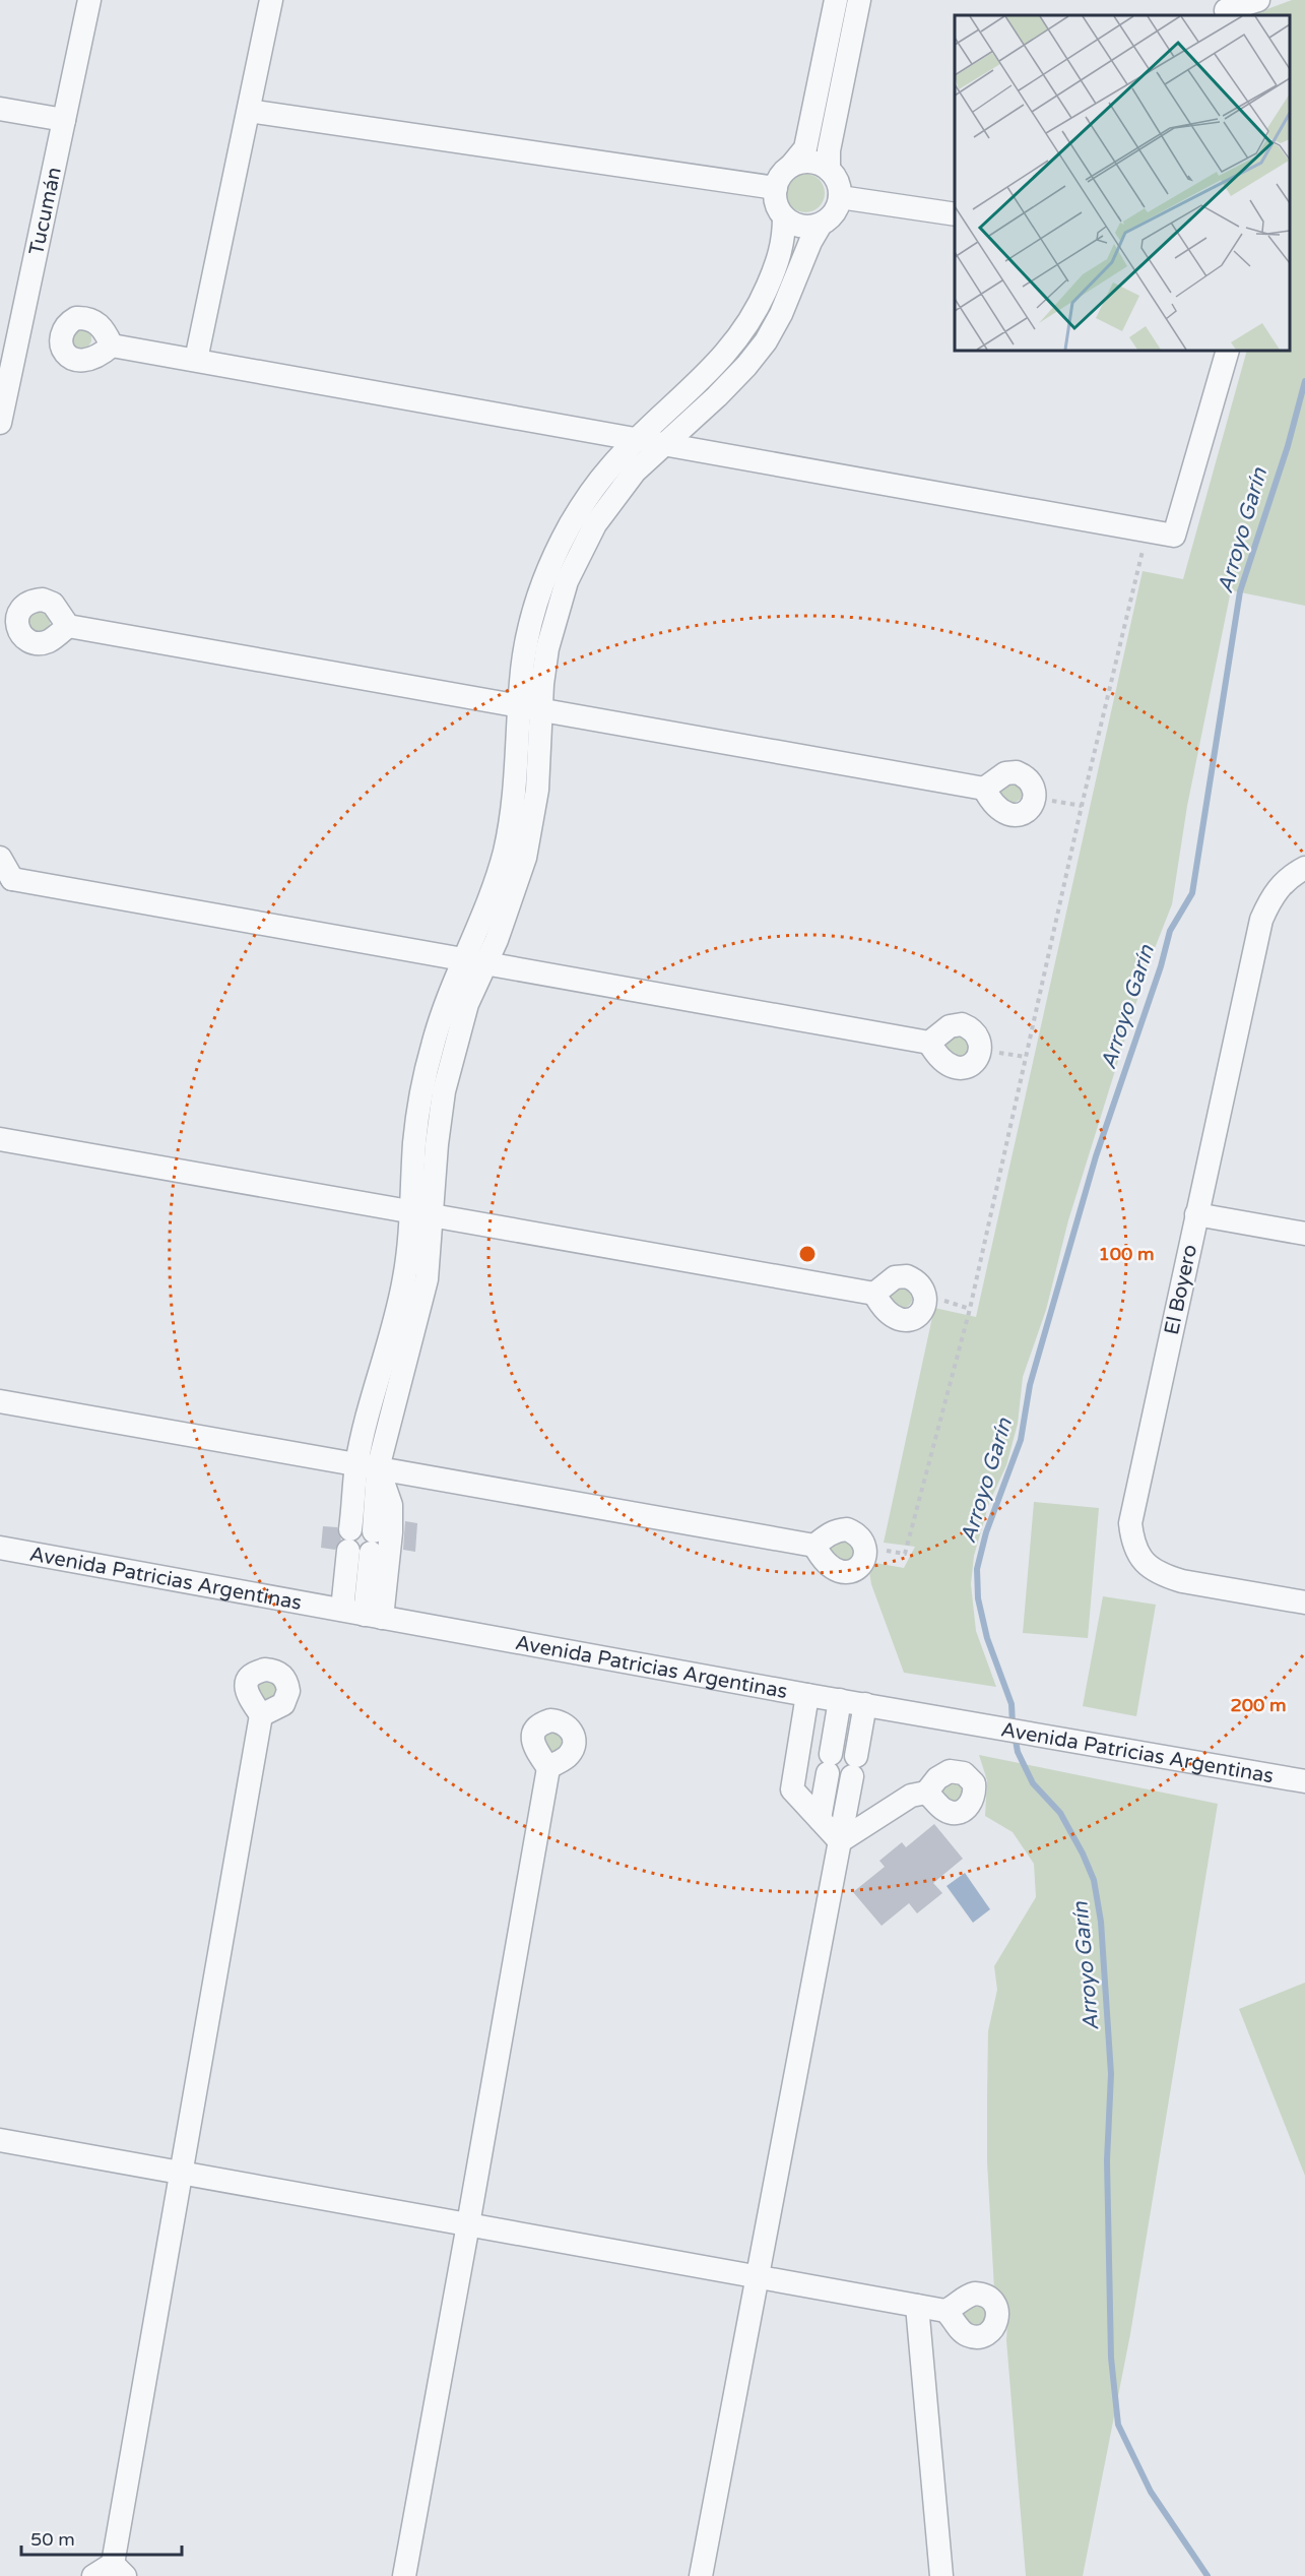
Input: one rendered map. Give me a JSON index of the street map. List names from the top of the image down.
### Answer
{
  "streets": {
    "street": ["Tucumán", "El Boyero", "Avenida Patricias Argentinas"]
  },
  "water": ["Arroyo Garín"],
  "scale_bar": "50 m",
  "rings": ["100 m", "200 m"]
}
